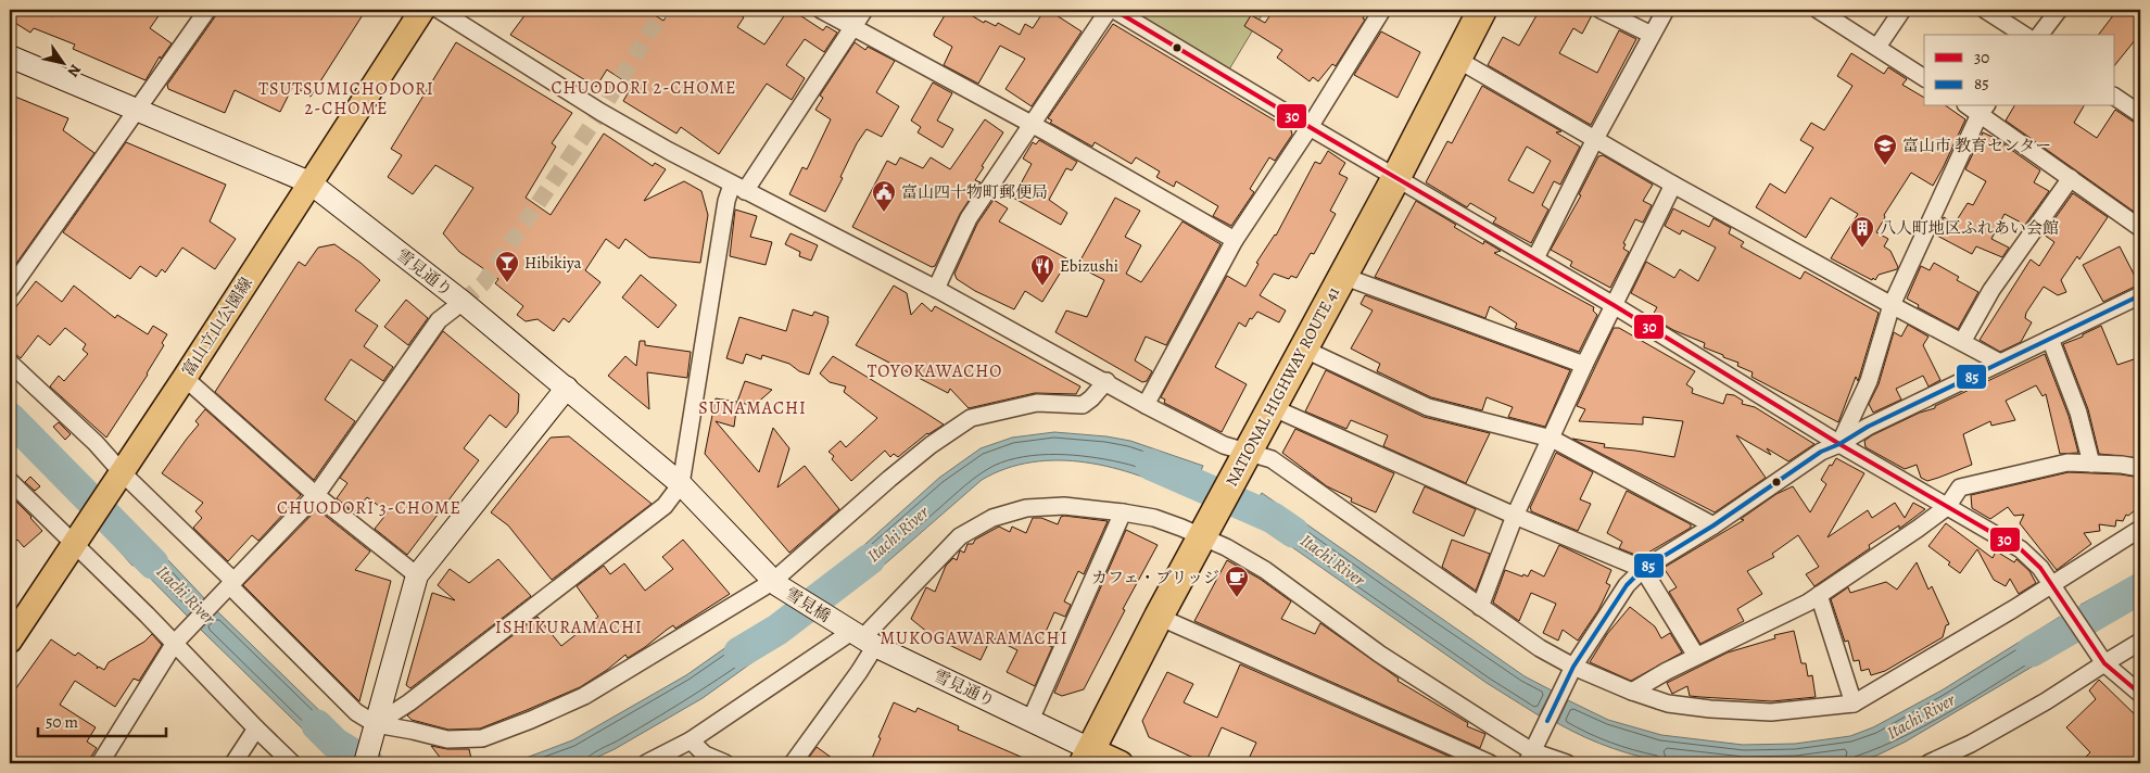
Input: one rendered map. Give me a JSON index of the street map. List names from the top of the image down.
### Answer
{
  "streets": {
    "highway": ["NATIONAL HIGHWAY ROUTE 41"],
    "main road": ["富山立山公園線"],
    "street": ["雪見通り", "雪見橋"]
  },
  "crossings": [
    ["雪見通り", "富山立山公園線"],
    ["雪見通り", "NATIONAL HIGHWAY ROUTE 41"],
    ["雪見通り", "雪見橋"]
  ],
  "districts": [
    "CHUODORI 2-CHOME",
    "TSUTSUMICHODORI 2-CHOME",
    "TOYOKAWACHO",
    "SUNAMACHI",
    "CHUODORI 3-CHOME",
    "ISHIKURAMACHI",
    "MUKOGAWARAMACHI"
  ],
  "water": ["Itachi River"],
  "places": {
    "school or university": ["富山市 教育センター"],
    "public building": ["富山四十物町郵便局"],
    "building": ["八人町地区ふれあい会館"],
    "bar": ["Hibikiya"],
    "restaurant": ["Ebizushi"],
    "cafe": ["カフェ・ブリッジ"]
  },
  "lines": ["transit line 30", "transit line 85"],
  "legend": ["30", "85"],
  "scale_bar": "50 m",
  "north": "bottom right"
}
